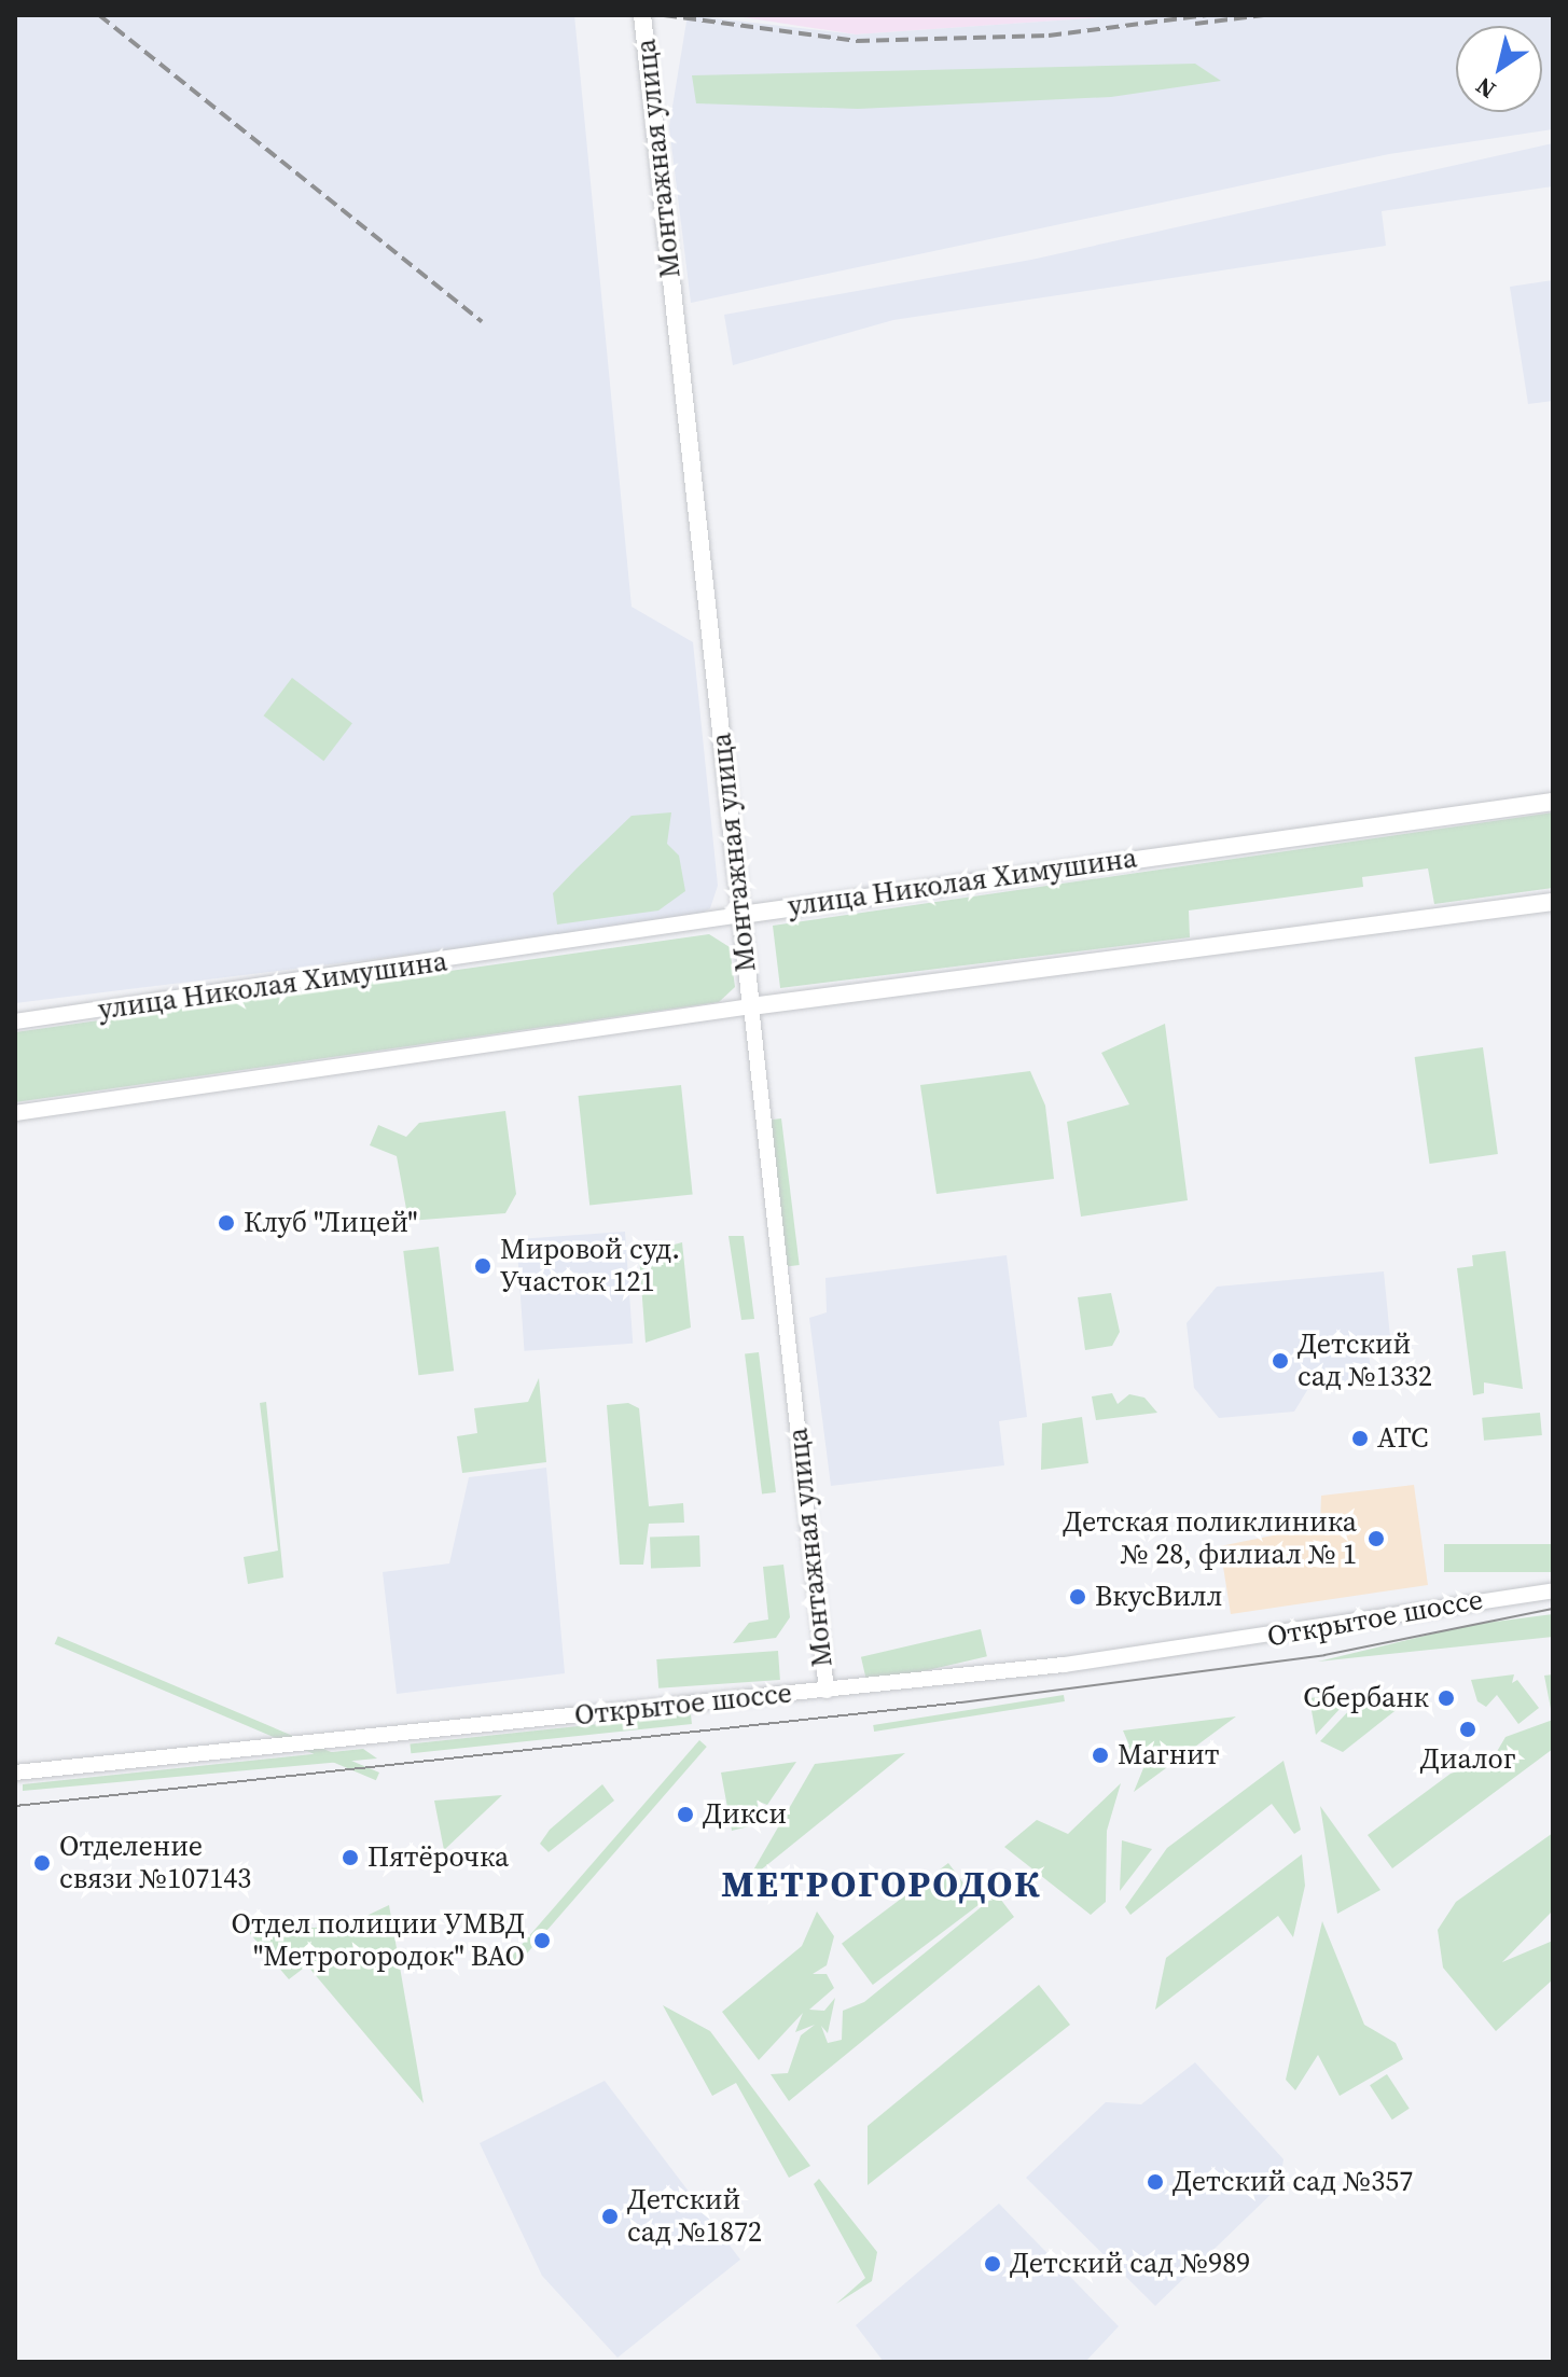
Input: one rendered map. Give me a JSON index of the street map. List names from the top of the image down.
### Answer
{
  "streets": {
    "main road": ["Монтажная улица", "улица Николая Химушина"],
    "street": ["Открытое шоссе"]
  },
  "crossings": [
    ["Монтажная улица", "улица Николая Химушина"],
    ["Монтажная улица", "Открытое шоссе"]
  ],
  "districts": ["МЕТРОГОРОДОК"],
  "places": [
    "Клуб \"Лицей\"",
    "Мировой суд. Участок 121",
    "Детский сад №1332",
    "АТС",
    "Детская поликлиника № 28, филиал № 1",
    "ВкусВилл",
    "Сбербанк",
    "Диалог",
    "Магнит",
    "Дикси",
    "Пятёрочка",
    "Отделение связи №107143",
    "Отдел полиции УМВД \"Метрогородок\" ВАО",
    "Детский сад №357",
    "Детский сад №1872",
    "Детский сад №989"
  ],
  "north": "bottom left"
}
